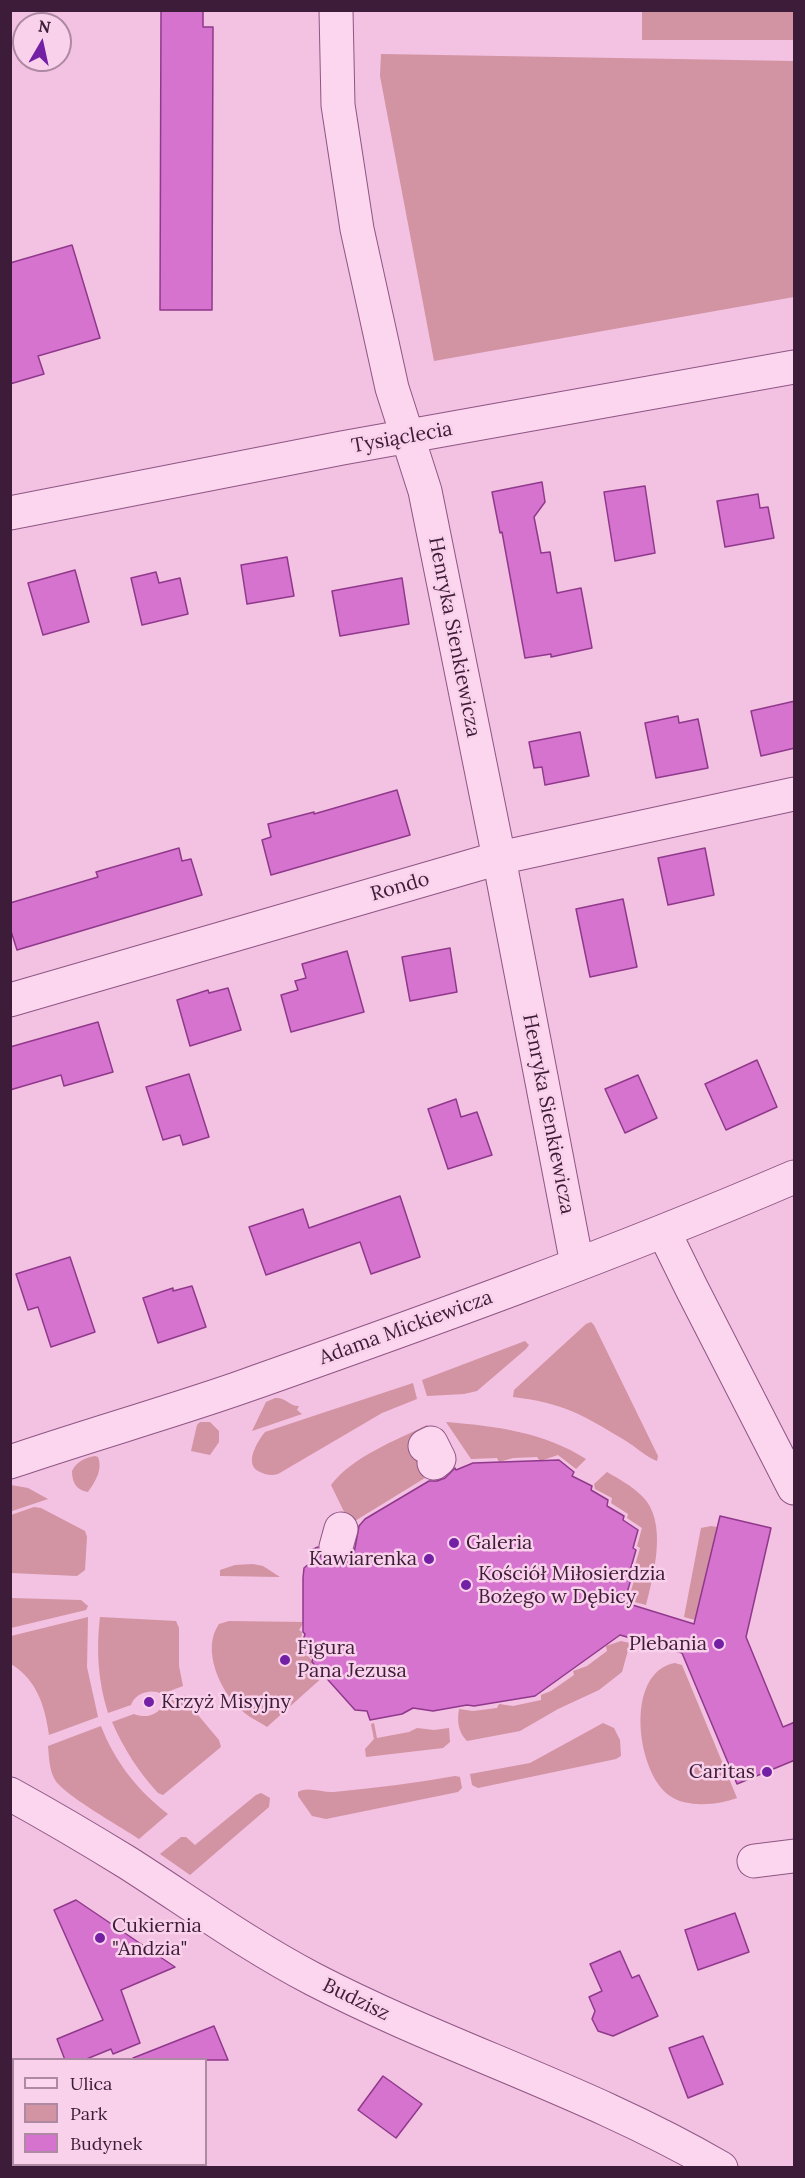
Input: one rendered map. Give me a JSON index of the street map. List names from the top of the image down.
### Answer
{
  "streets": {
    "street": [
      "Tysiąclecia",
      "Henryka Sienkiewicza",
      "Rondo",
      "Adama Mickiewicza",
      "Budzisz"
    ]
  },
  "crossings": [
    ["Tysiąclecia", "Henryka Sienkiewicza"],
    ["Henryka Sienkiewicza", "Rondo"],
    ["Henryka Sienkiewicza", "Adama Mickiewicza"]
  ],
  "places": [
    "Galeria",
    "Kawiarenka",
    "Kościół Miłosierdzia Bożego w Dębicy",
    "Plebania",
    "Figura Pana Jezusa",
    "Krzyż Misyjny",
    "Caritas",
    "Cukiernia \"Andzia\""
  ],
  "legend": ["Ulica", "Park", "Budynek"],
  "north": "top"
}
